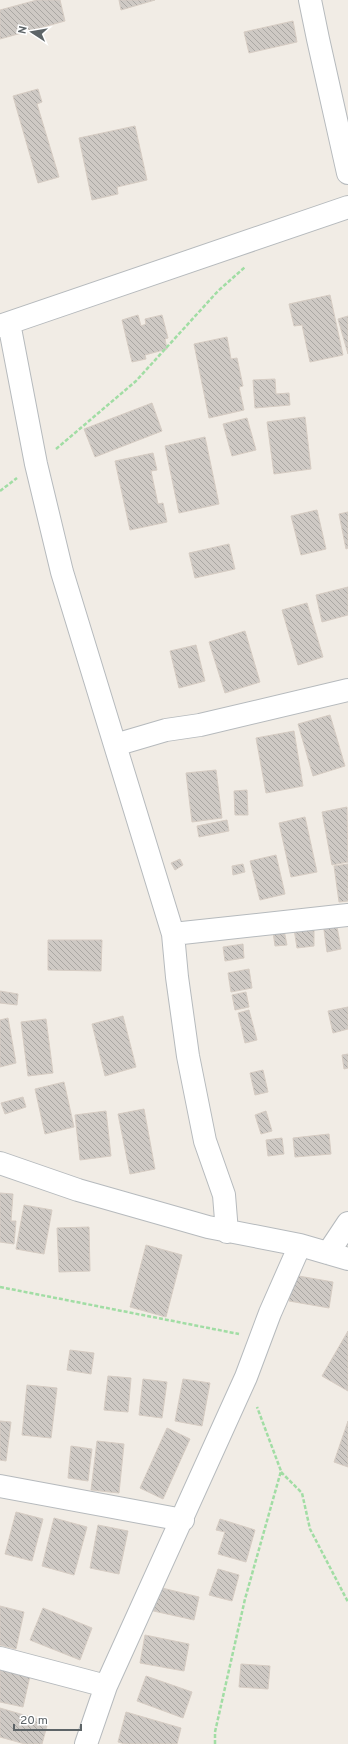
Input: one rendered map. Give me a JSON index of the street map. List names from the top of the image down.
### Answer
{
  "scale_bar": "20 m",
  "north": "left"
}
